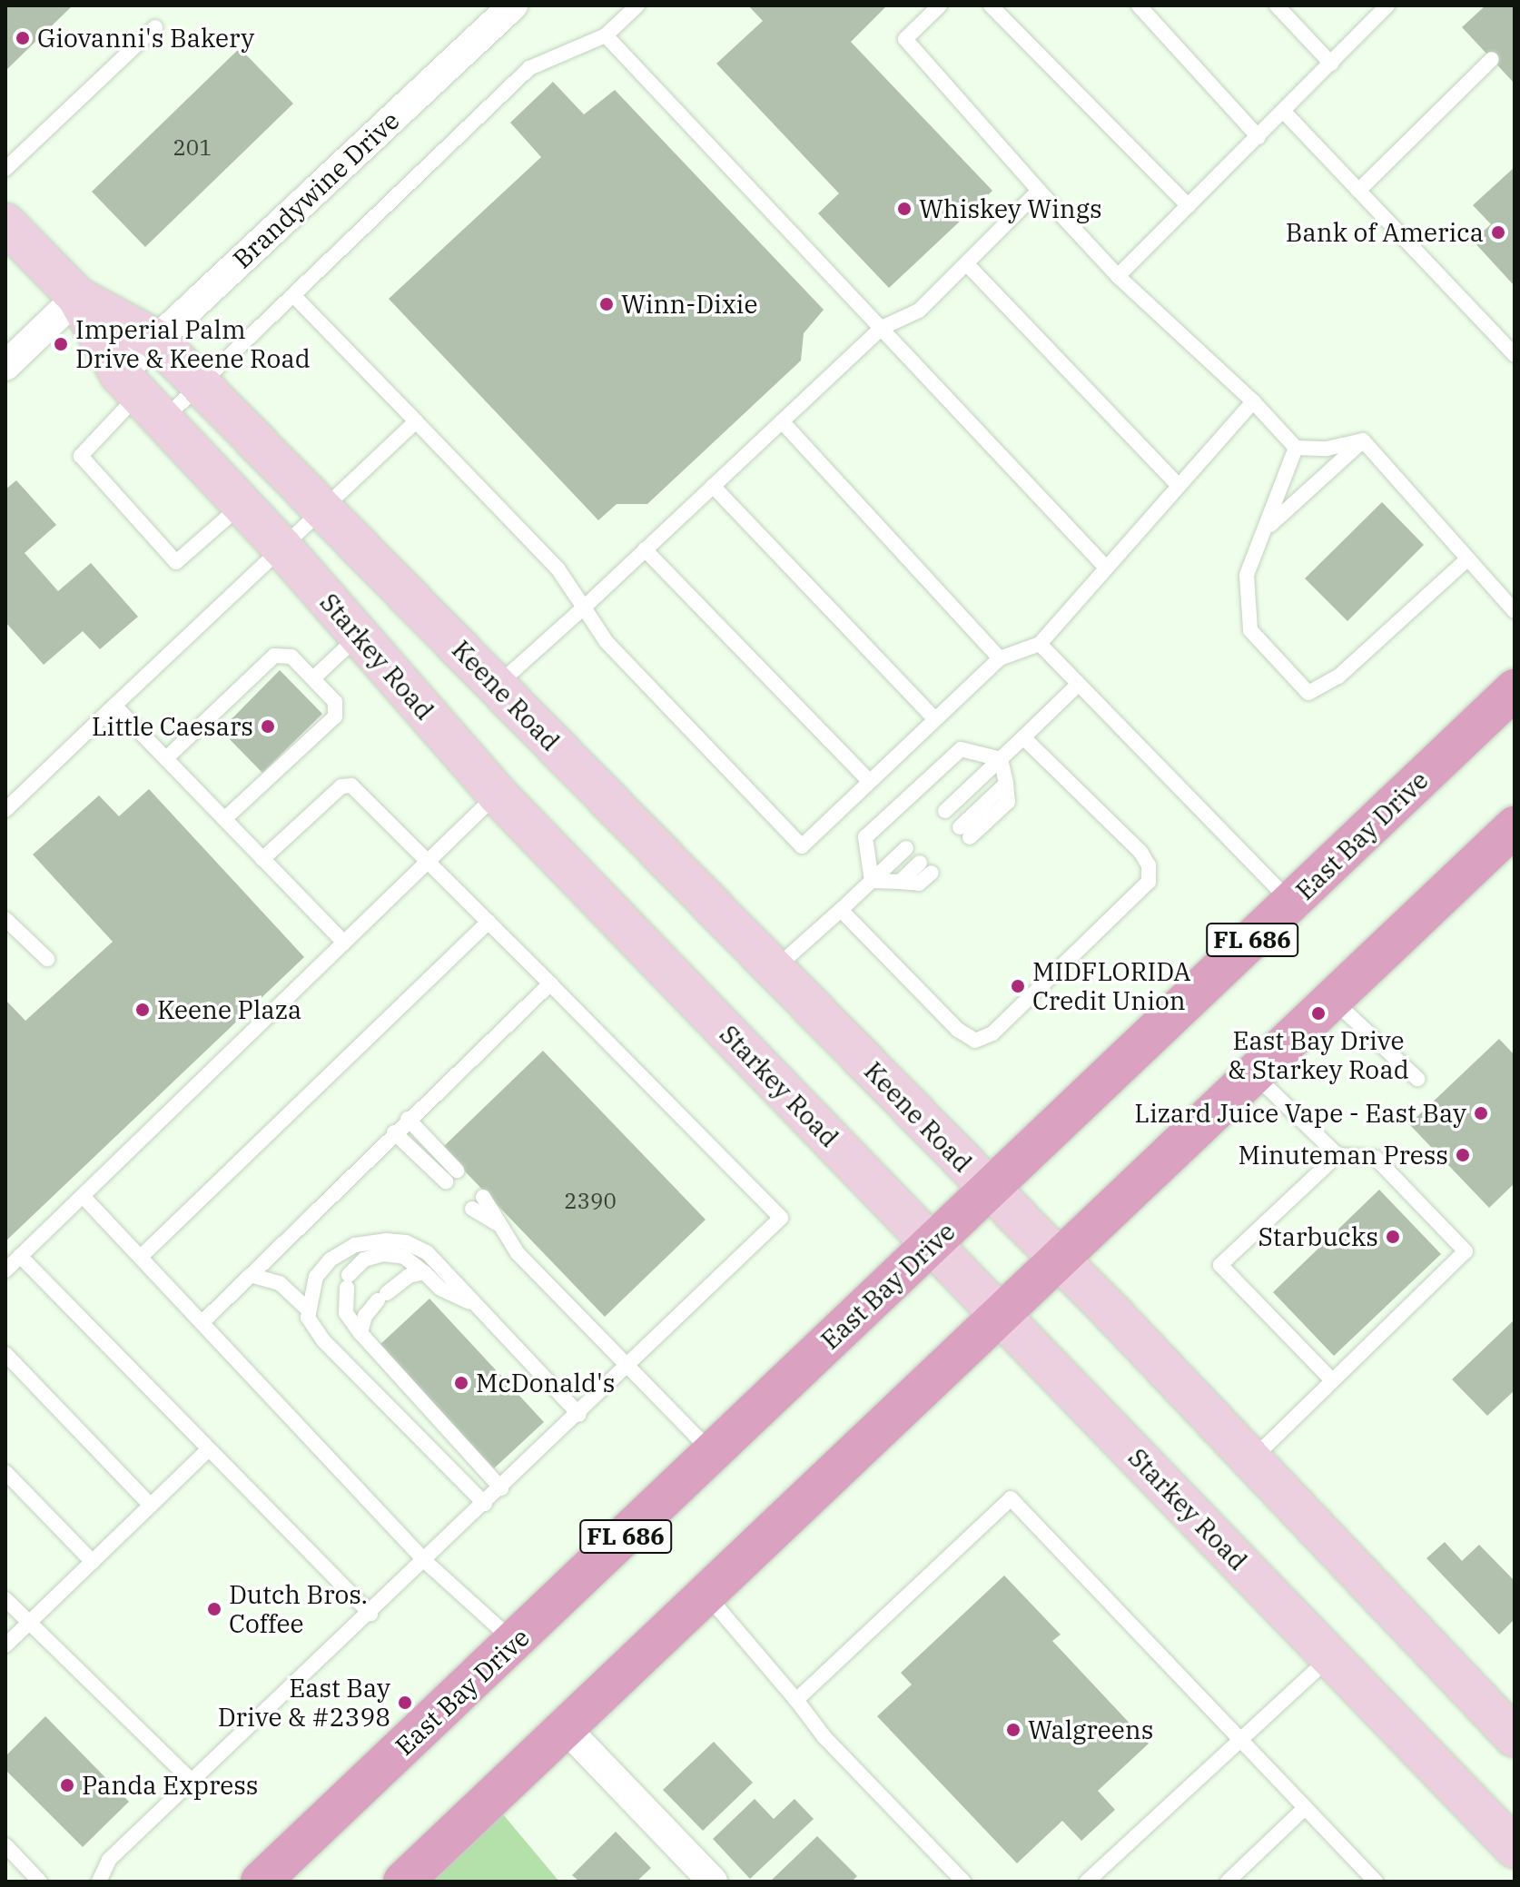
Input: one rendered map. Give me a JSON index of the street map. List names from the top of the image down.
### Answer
{
  "streets": {
    "main road": [
      "Starkey Road",
      "Keene Road",
      "East Bay Drive",
      "FL 686"
    ],
    "street": ["Brandywine Drive"]
  },
  "crossings": [
    ["Brandywine Drive", "Starkey Road"],
    ["Brandywine Drive", "Keene Road"],
    ["Starkey Road", "Keene Road"],
    ["Starkey Road", "East Bay Drive"],
    ["Keene Road", "East Bay Drive"]
  ],
  "places": [
    "Giovanni's Bakery",
    "Whiskey Wings",
    "Bank of America",
    "Winn-Dixie",
    "Imperial Palm Drive & Keene Road",
    "Little Caesars",
    "MIDFLORIDA Credit Union",
    "Keene Plaza",
    "East Bay Drive & Starkey Road",
    "Lizard Juice Vape - East Bay",
    "Minuteman Press",
    "Starbucks",
    "McDonald's",
    "Dutch Bros. Coffee",
    "East Bay Drive & #2398",
    "Walgreens",
    "Panda Express"
  ],
  "house_numbers": ["201", "2390"]
}
